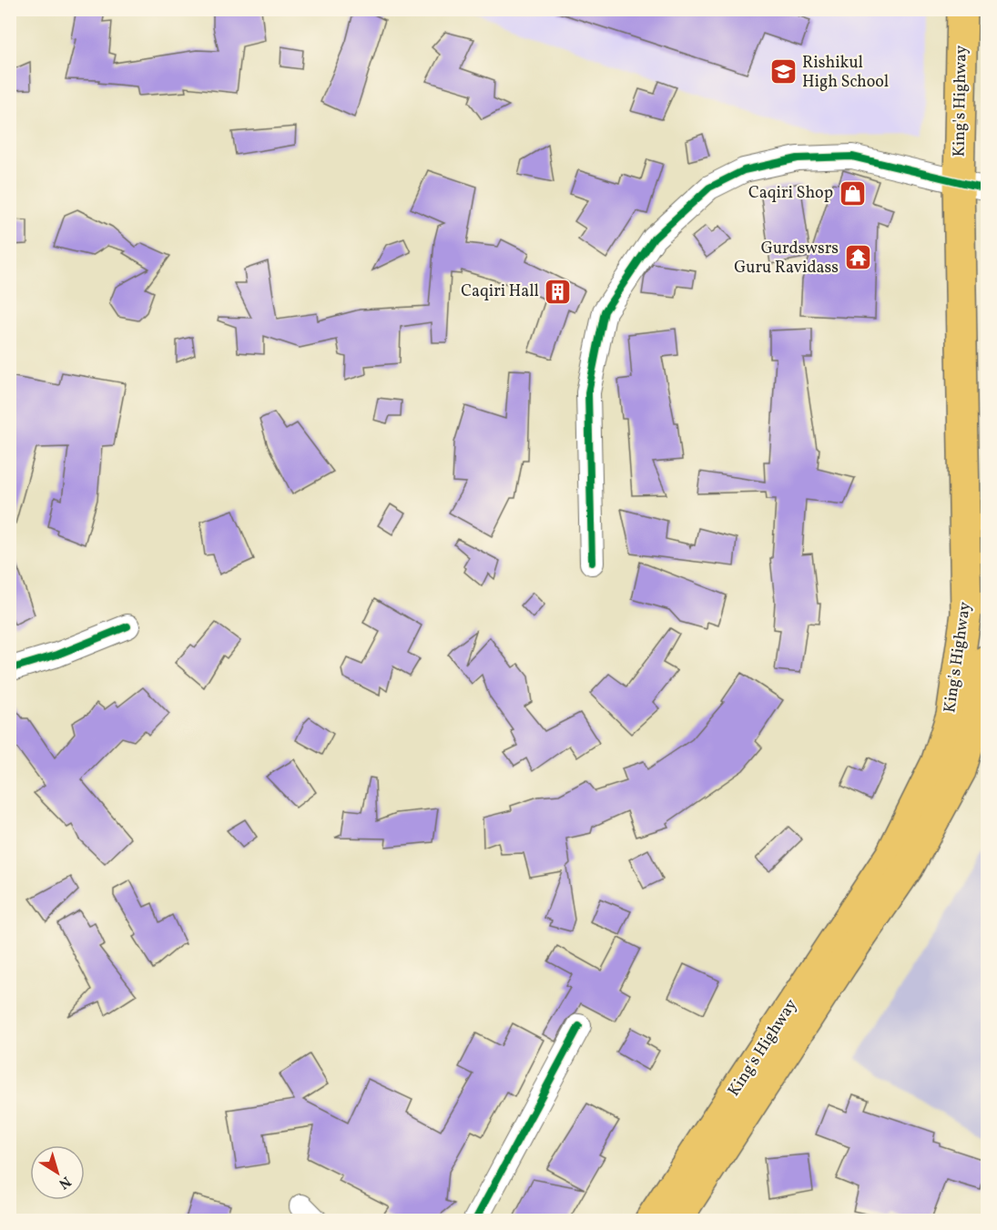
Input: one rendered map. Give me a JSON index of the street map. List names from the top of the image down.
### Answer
{
  "streets": {
    "highway": ["King's Highway"]
  },
  "places": {
    "school or university": ["Rishikul High School"],
    "shop": ["Caqiri Shop"],
    "temple": ["Gurdswsrs Guru Ravidass"],
    "building": ["Caqiri Hall"]
  },
  "north": "bottom right"
}
